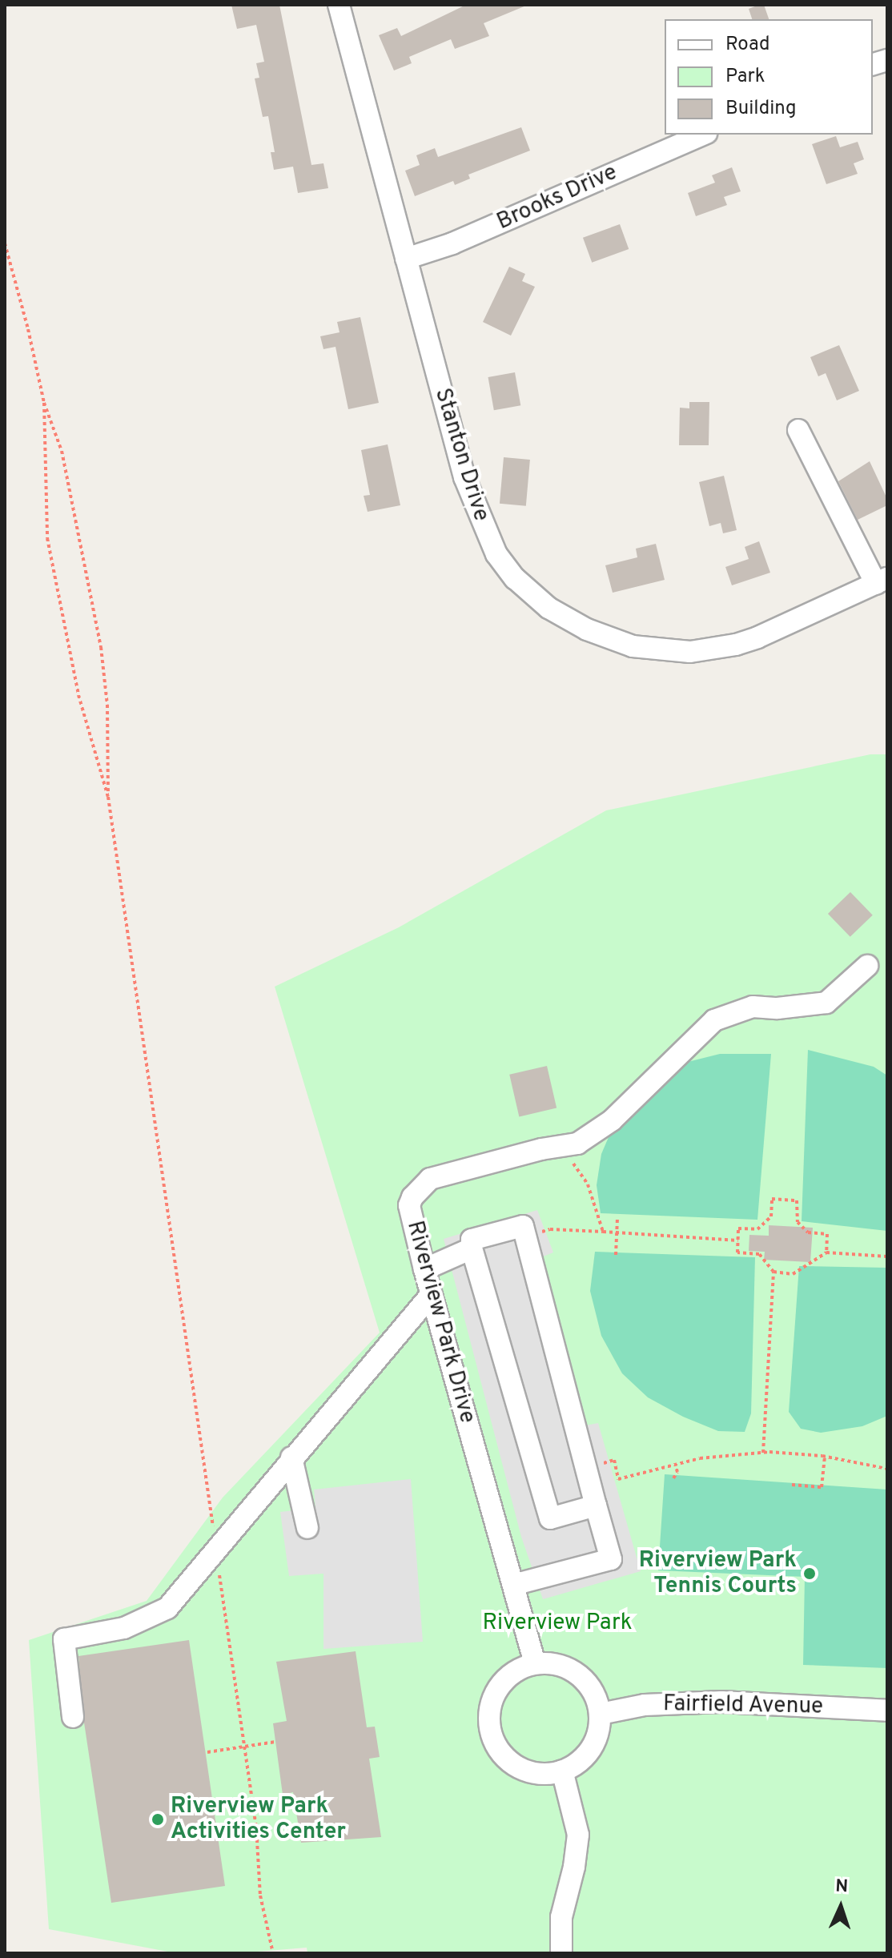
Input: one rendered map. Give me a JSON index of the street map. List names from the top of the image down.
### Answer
{
  "streets": {
    "street": [
      "Brooks Drive",
      "Stanton Drive",
      "Riverview Park Drive",
      "Fairfield Avenue"
    ]
  },
  "crossings": [
    ["Brooks Drive", "Stanton Drive"],
    ["Riverview Park Drive", "Fairfield Avenue"]
  ],
  "parks": ["Riverview Park"],
  "places": ["Riverview Park Tennis Courts", "Riverview Park Activities Center"],
  "legend": ["Road", "Park", "Building"],
  "north": "top"
}
